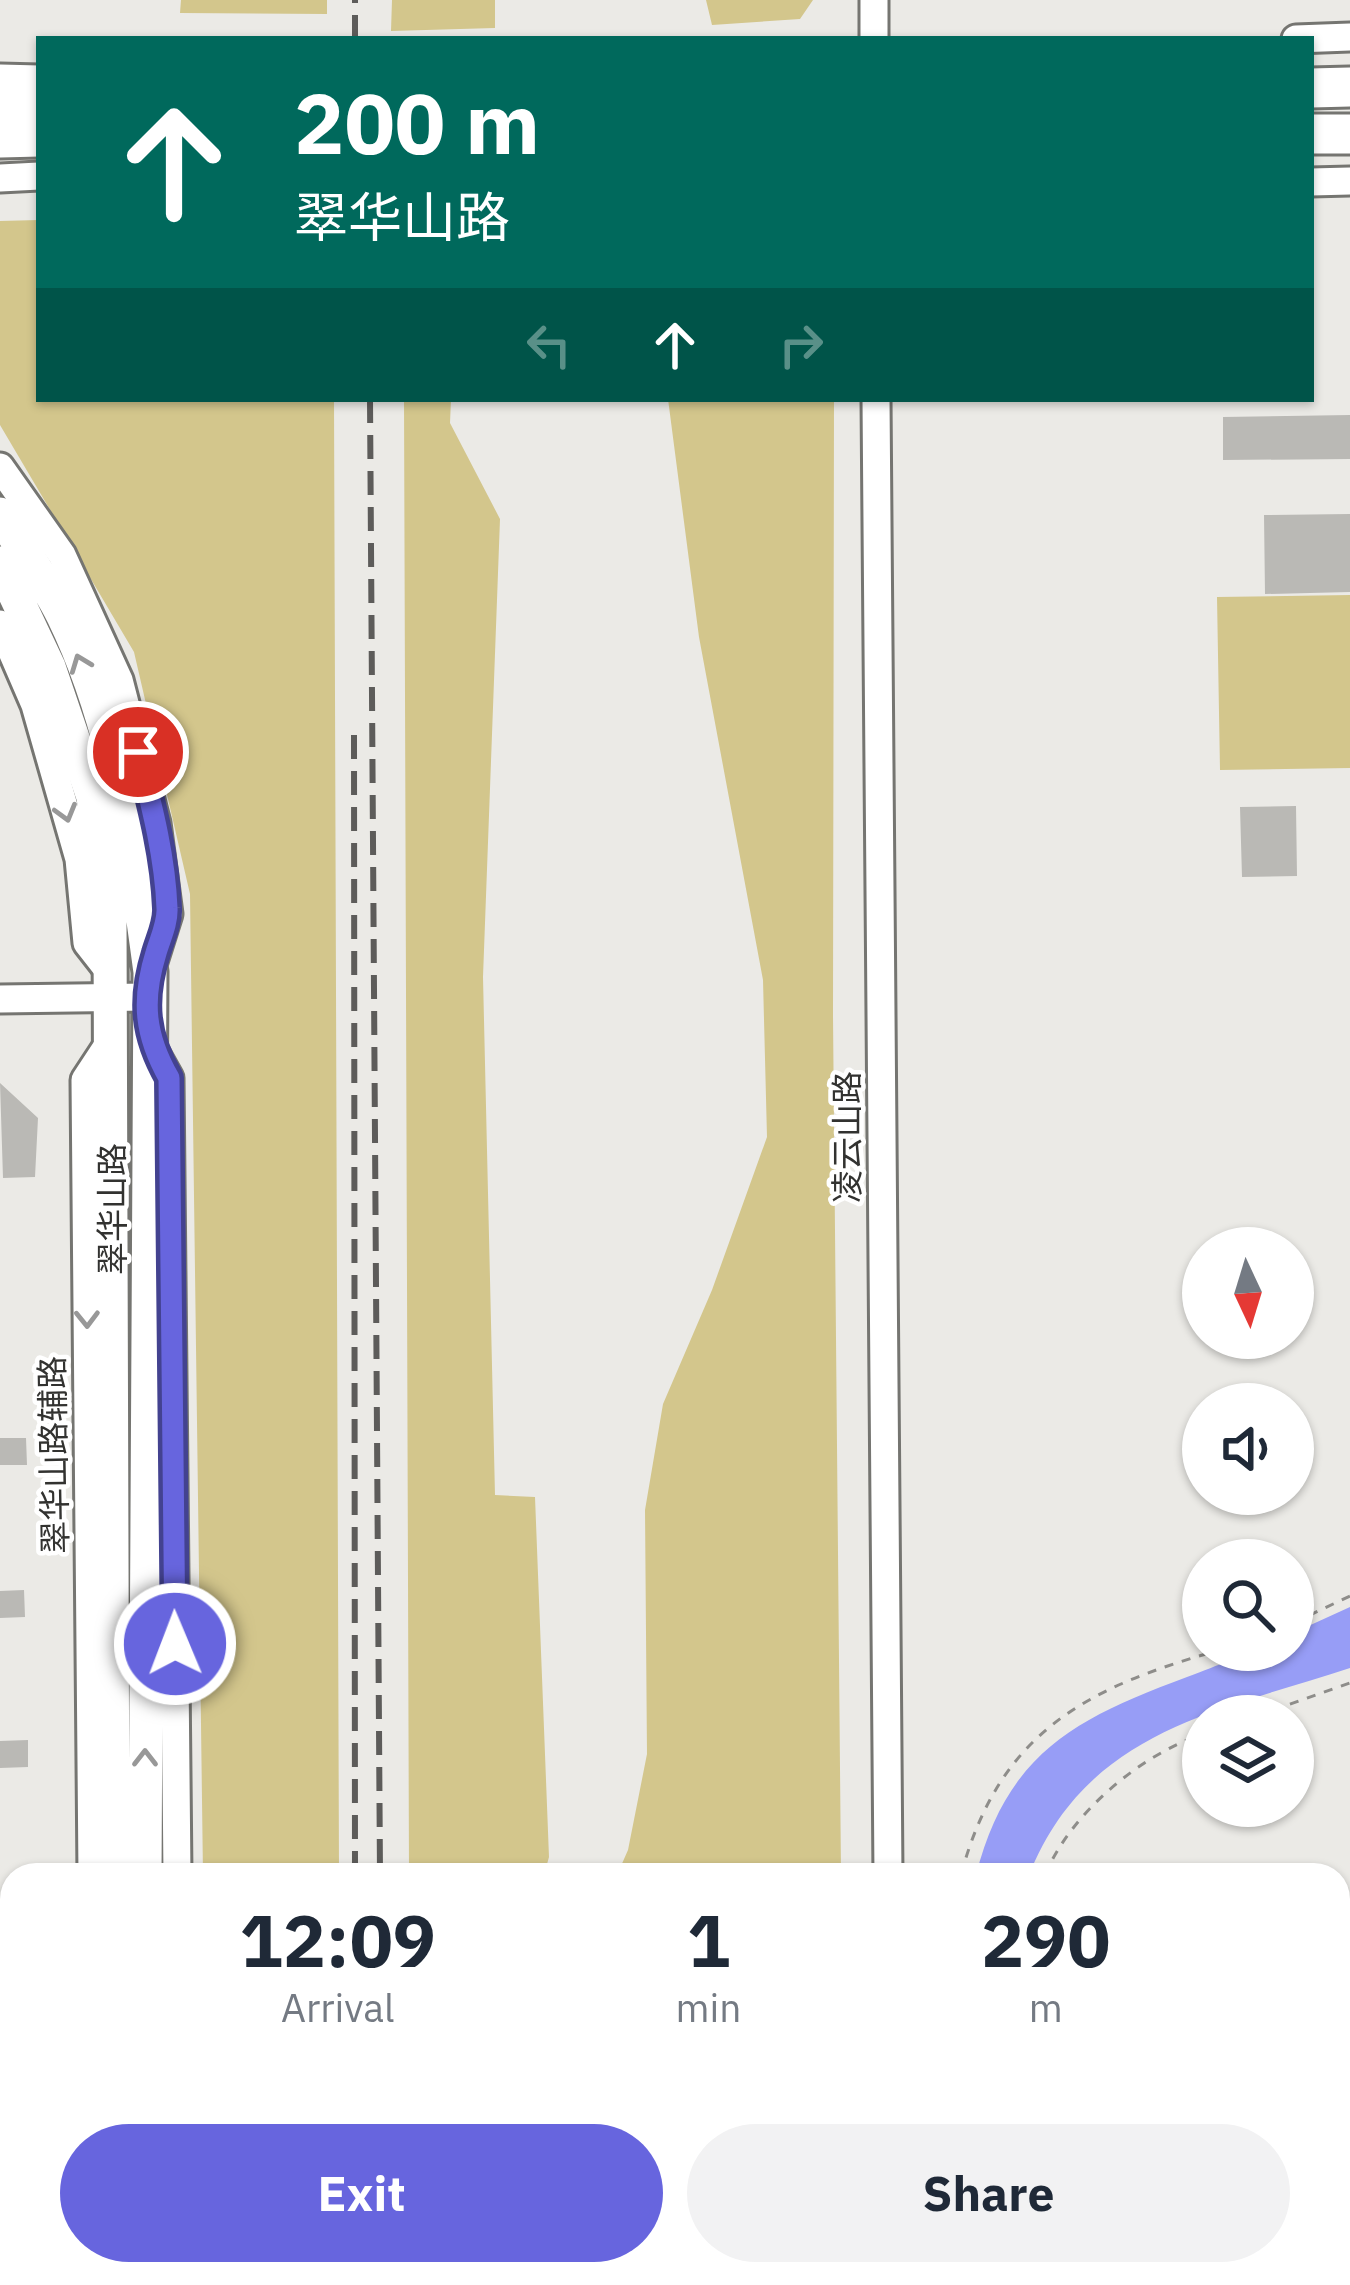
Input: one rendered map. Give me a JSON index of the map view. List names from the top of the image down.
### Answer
{
  "streets": {
    "main road": ["翠华山路"],
    "street": ["凌云山路", "翠华山路辅路"]
  },
  "crossings": [
    ["翠华山路", "翠华山路辅路"]
  ],
  "north": "bottom",
  "page": {
    "turn": ["200 m", "翠华山路"],
    "eta": [
      "12:09",
      "Arrival",
      "1",
      "min",
      "290",
      "m"
    ],
    "buttons": ["Exit", "Share"]
  }
}
